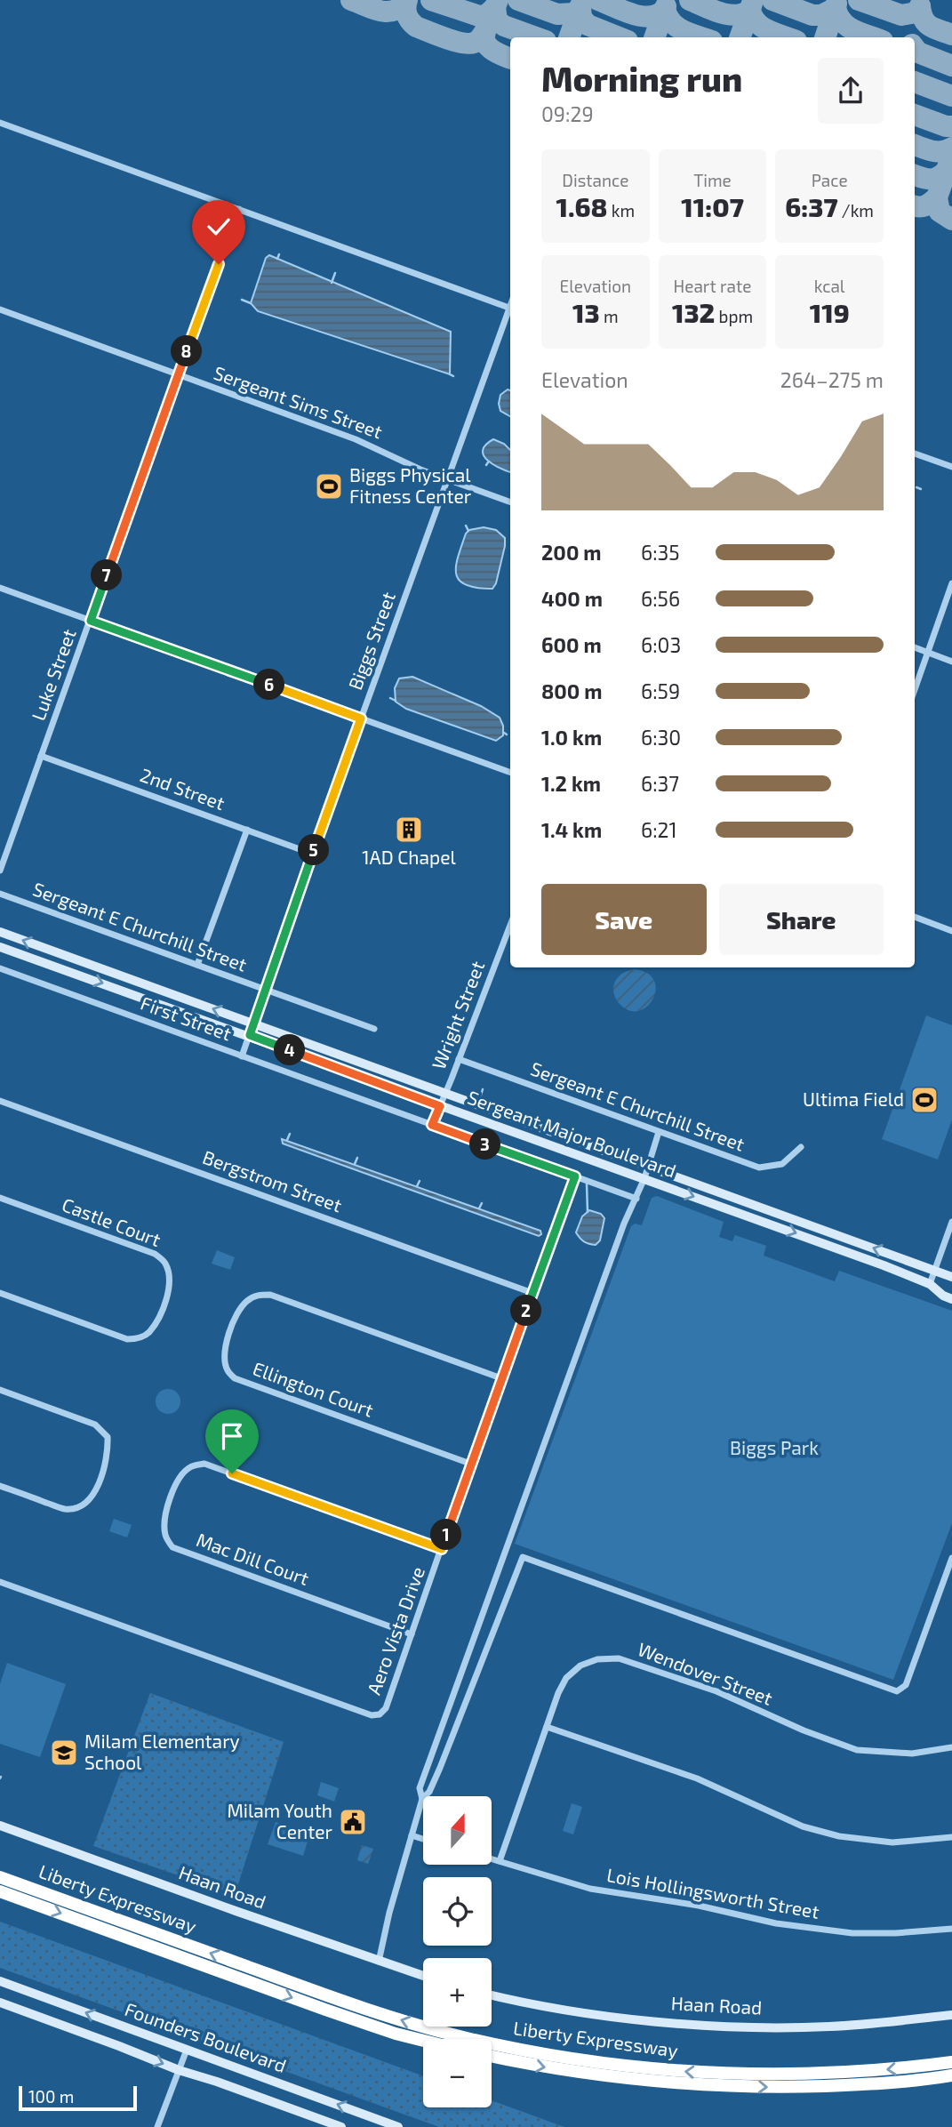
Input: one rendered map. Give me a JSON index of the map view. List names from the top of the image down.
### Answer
{
  "streets": {
    "highway": ["Liberty Expressway"],
    "street": [
      "Sergeant Sims Street",
      "Biggs Street",
      "Luke Street",
      "2nd Street",
      "Sergeant E Churchill Street",
      "Wright Street",
      "First Street",
      "Sergeant Major Boulevard",
      "Bergstrom Street",
      "Castle Court",
      "Ellington Court",
      "Mac Dill Court",
      "Aero Vista Drive",
      "Wendover Street",
      "Haan Road",
      "Lois Hollingsworth Street",
      "Founders Boulevard"
    ]
  },
  "crossings": [
    ["Sergeant Sims Street", "Biggs Street"],
    ["Sergeant Sims Street", "Luke Street"],
    ["Biggs Street", "2nd Street"],
    ["Biggs Street", "Sergeant E Churchill Street"],
    ["Biggs Street", "First Street"],
    ["Biggs Street", "Sergeant Major Boulevard"],
    ["Luke Street", "2nd Street"],
    ["Sergeant E Churchill Street", "Wright Street"],
    ["Wright Street", "First Street"],
    ["Wright Street", "Sergeant Major Boulevard"],
    ["First Street", "Aero Vista Drive"],
    ["Bergstrom Street", "Aero Vista Drive"],
    ["Ellington Court", "Aero Vista Drive"],
    ["Mac Dill Court", "Aero Vista Drive"],
    ["Wendover Street", "Lois Hollingsworth Street"]
  ],
  "parks": ["Biggs Park"],
  "places": {
    "sports": ["Biggs Physical Fitness Center", "Ultima Field"],
    "building": ["1AD Chapel"],
    "school or university": ["Milam Elementary School"],
    "public building": ["Milam Youth Center"]
  },
  "scale_bar": "100 m",
  "north": "top",
  "page": {
    "heading": ["Morning run", "09:29"],
    "stats": [
      ["Distance", "1.68 km"],
      ["Time", "11:07"],
      ["Pace", "6:37 /km"],
      ["Elevation", "13 m"],
      ["Heart rate", "132 bpm"],
      ["kcal", "119"]
    ],
    "pins": [
      "8",
      "7",
      "6",
      "5",
      "4",
      "3",
      "2",
      "1"
    ],
    "chart": ["Elevation", "264–275 m"],
    "list": [
      {
        "name": "200 m",
        "note": "6:35"
      },
      {
        "name": "400 m",
        "note": "6:56"
      },
      {
        "name": "600 m",
        "note": "6:03"
      },
      {
        "name": "800 m",
        "note": "6:59"
      },
      {
        "name": "1.0 km",
        "note": "6:30"
      },
      {
        "name": "1.2 km",
        "note": "6:37"
      },
      {
        "name": "1.4 km",
        "note": "6:21"
      }
    ],
    "buttons": ["Save", "Share"],
    "map_buttons": ["+", "−"],
    "scale": "100 m"
  }
}
